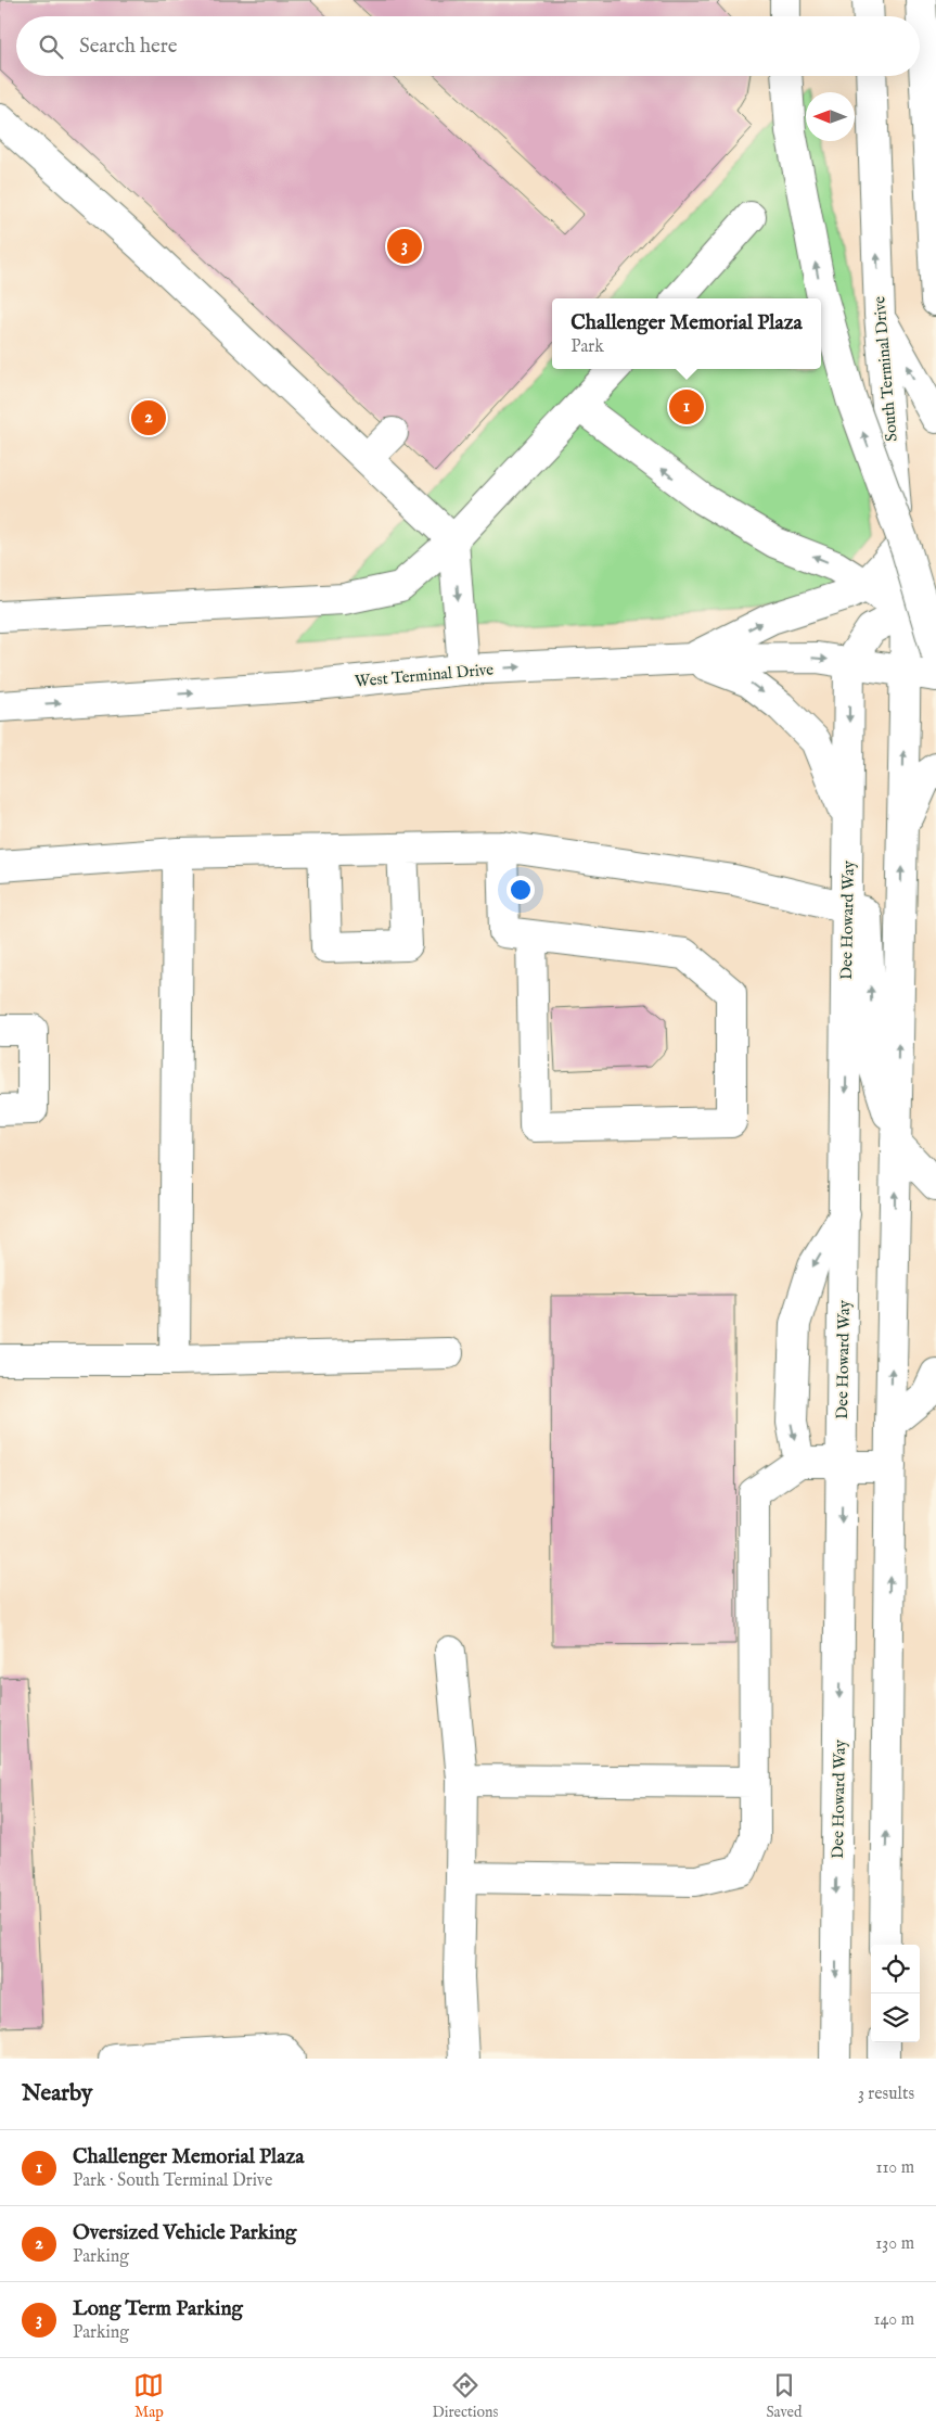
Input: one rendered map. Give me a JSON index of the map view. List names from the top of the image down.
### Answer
{
  "streets": {
    "main road": ["South Terminal Drive", "West Terminal Drive", "Dee Howard Way"]
  },
  "crossings": [
    ["South Terminal Drive", "West Terminal Drive"],
    ["West Terminal Drive", "Dee Howard Way"]
  ],
  "north": "left",
  "page": {
    "search": "Search here",
    "pins": ["3", "1", "2"],
    "popup": ["Challenger Memorial Plaza", "Park"],
    "heading": ["Nearby", "3 results"],
    "list": [
      {
        "mark": "1",
        "name": "Challenger Memorial Plaza",
        "note": "Park · South Terminal Drive",
        "value": "110 m"
      },
      {
        "mark": "2",
        "name": "Oversized Vehicle Parking",
        "note": "Parking",
        "value": "130 m"
      },
      {
        "mark": "3",
        "name": "Long Term Parking",
        "note": "Parking",
        "value": "140 m"
      }
    ],
    "nav": ["Map", "Directions", "Saved"]
  }
}
